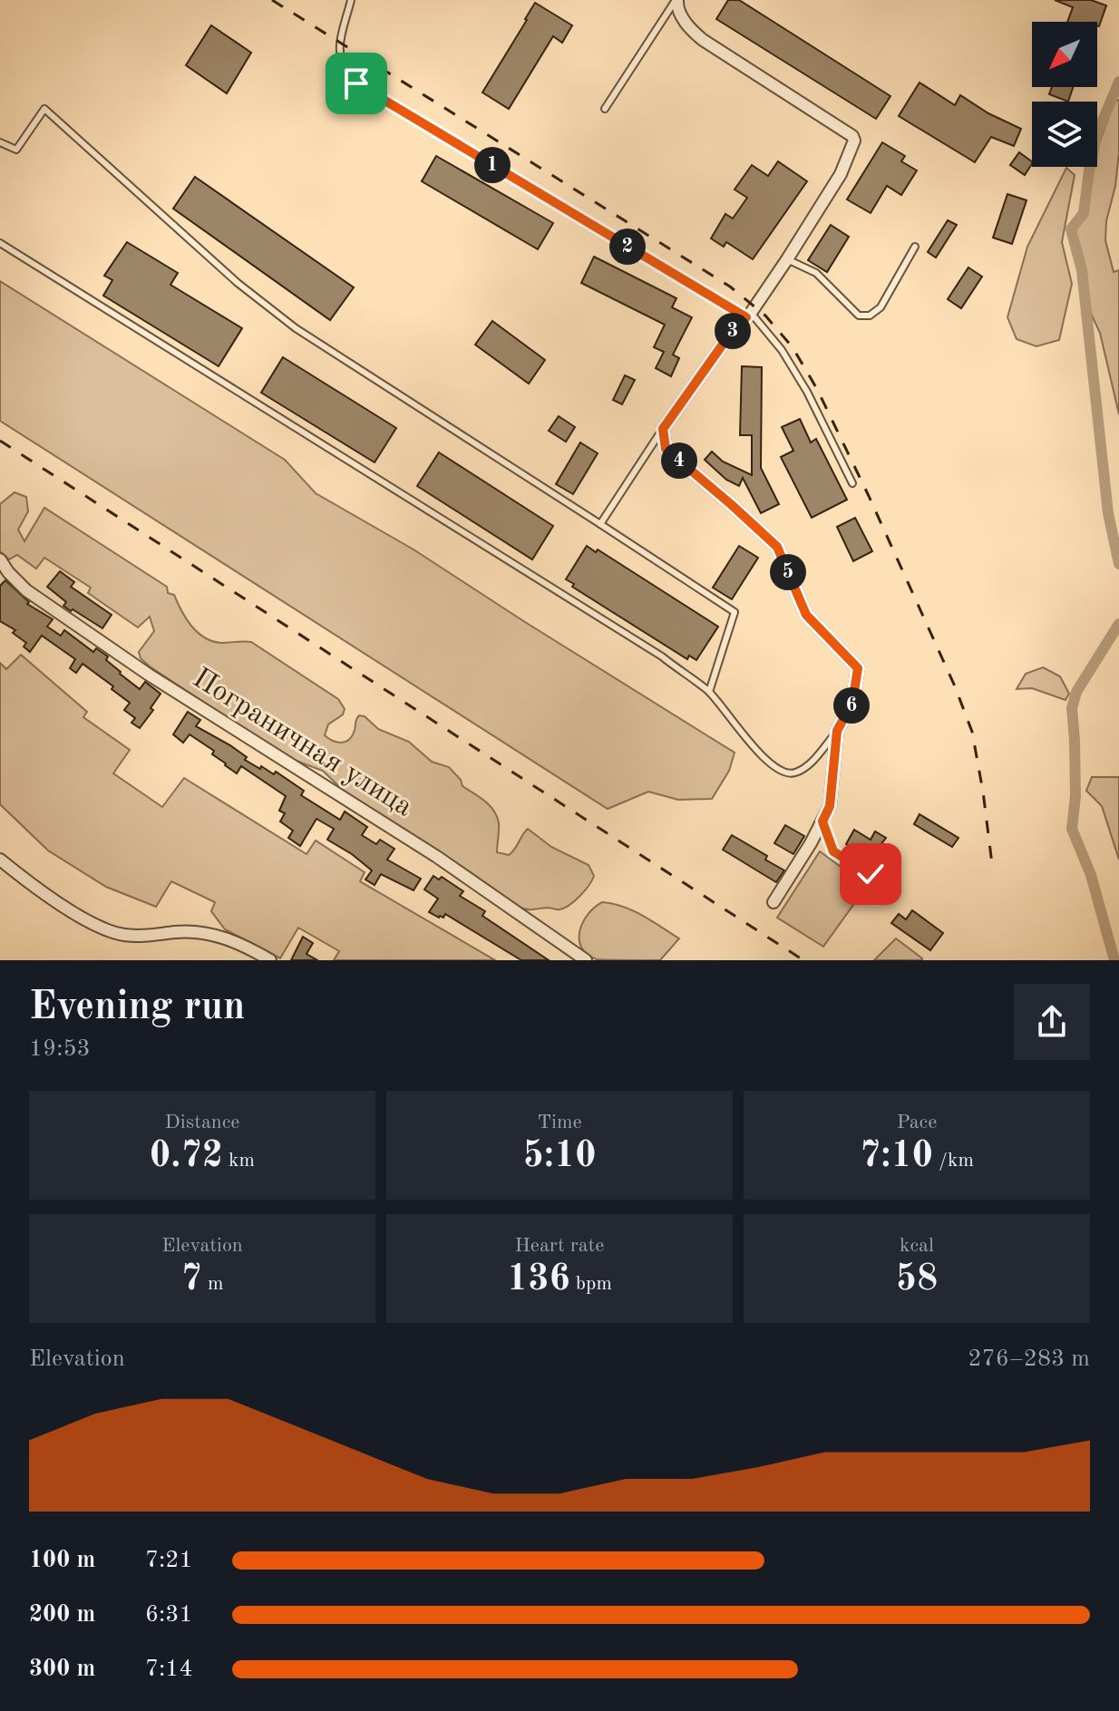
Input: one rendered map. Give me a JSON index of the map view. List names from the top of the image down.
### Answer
{
  "streets": {
    "street": ["Пограничная улица"]
  },
  "north": "bottom left",
  "page": {
    "pins": [
      "1",
      "2",
      "3",
      "4",
      "5",
      "6"
    ],
    "heading": ["Evening run", "19:53"],
    "stats": [
      ["Distance", "0.72 km"],
      ["Time", "5:10"],
      ["Pace", "7:10 /km"],
      ["Elevation", "7 m"],
      ["Heart rate", "136 bpm"],
      ["kcal", "58"]
    ],
    "chart": ["Elevation", "276–283 m"],
    "list": [
      {
        "name": "100 m",
        "note": "7:21"
      },
      {
        "name": "200 m",
        "note": "6:31"
      },
      {
        "name": "300 m",
        "note": "7:14"
      }
    ]
  }
}
